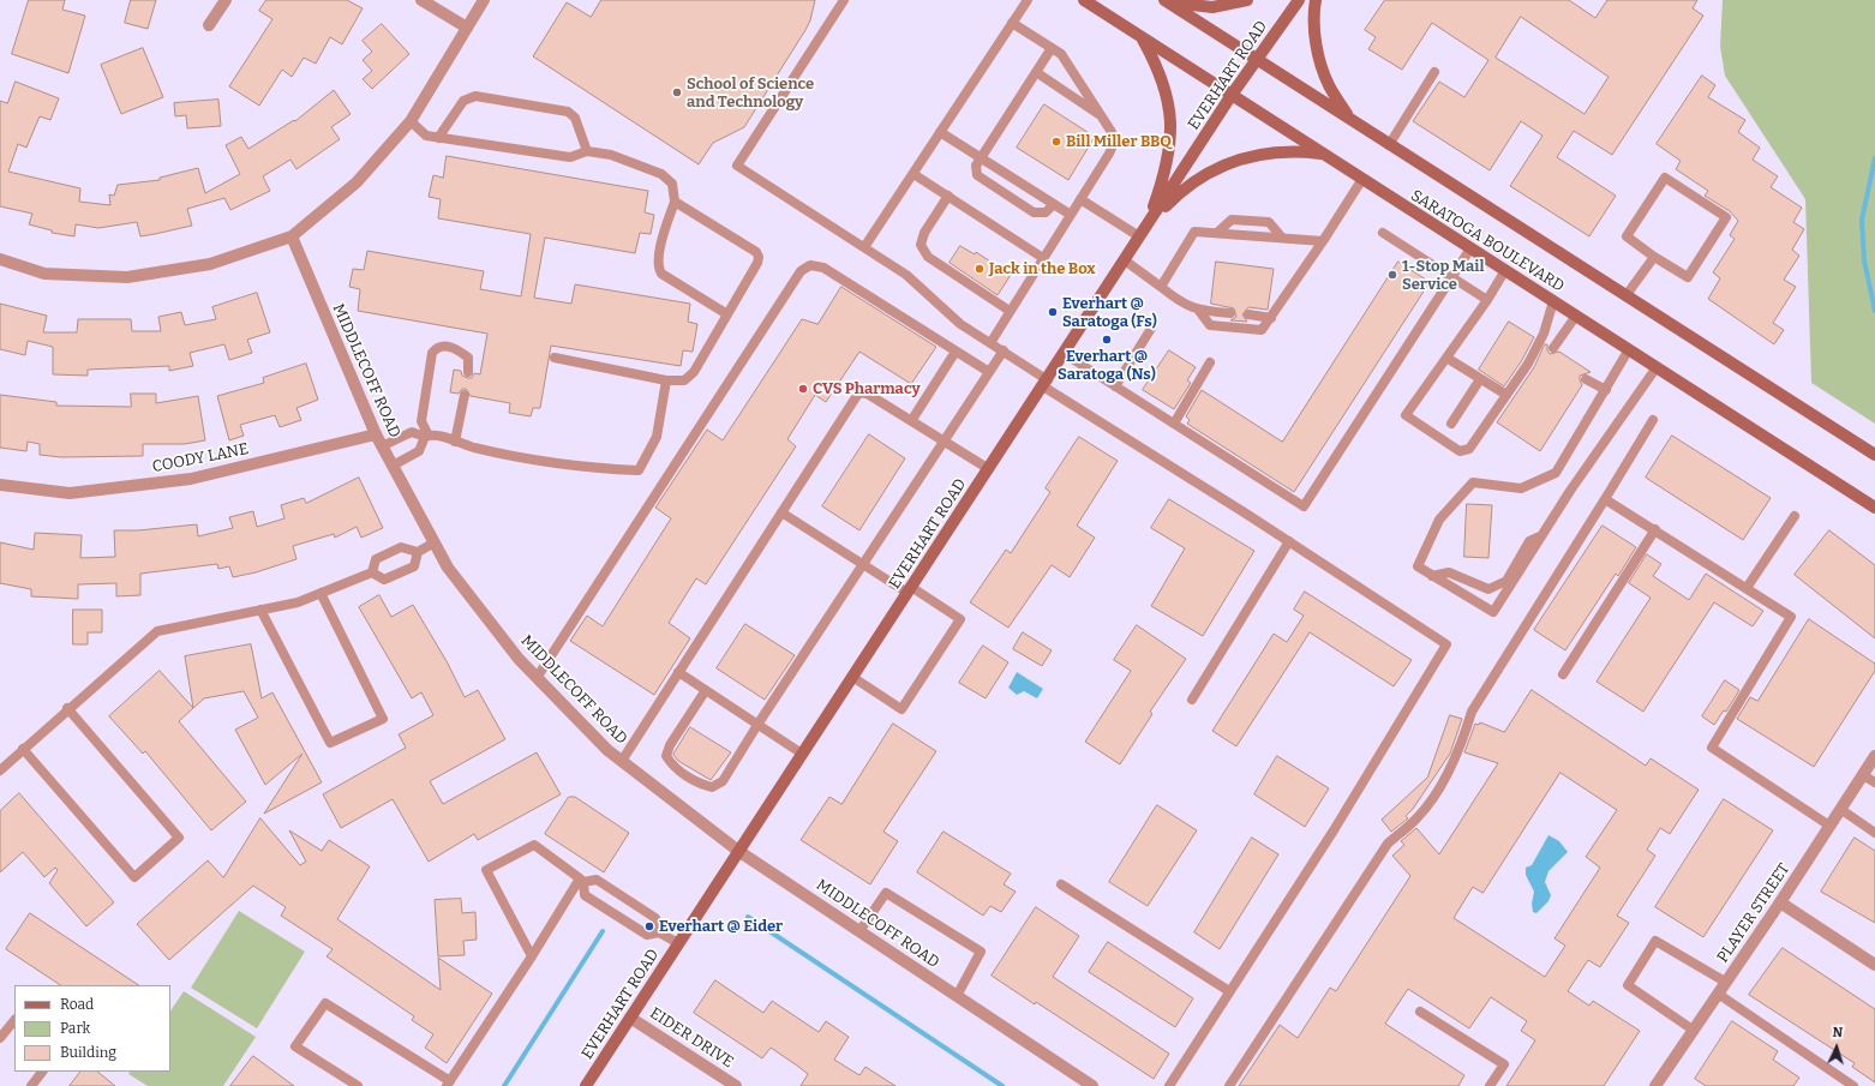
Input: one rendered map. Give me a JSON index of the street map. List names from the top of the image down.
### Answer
{
  "streets": {
    "main road": ["EVERHART ROAD", "SARATOGA BOULEVARD"],
    "street": [
      "MIDDLECOFF ROAD",
      "COODY LANE",
      "PLAYER STREET",
      "EIDER DRIVE"
    ]
  },
  "crossings": [
    ["EVERHART ROAD", "SARATOGA BOULEVARD"],
    ["EVERHART ROAD", "MIDDLECOFF ROAD"],
    ["EVERHART ROAD", "EIDER DRIVE"],
    ["MIDDLECOFF ROAD", "COODY LANE"]
  ],
  "places": [
    "School of Science and Technology",
    "Bill Miller BBQ",
    "Jack in the Box",
    "1-Stop Mail Service",
    "Everhart @ Saratoga (Fs)",
    "Everhart @ Saratoga (Ns)",
    "CVS Pharmacy",
    "Everhart @ Eider"
  ],
  "legend": ["Road", "Park", "Building"],
  "north": "top"
}
